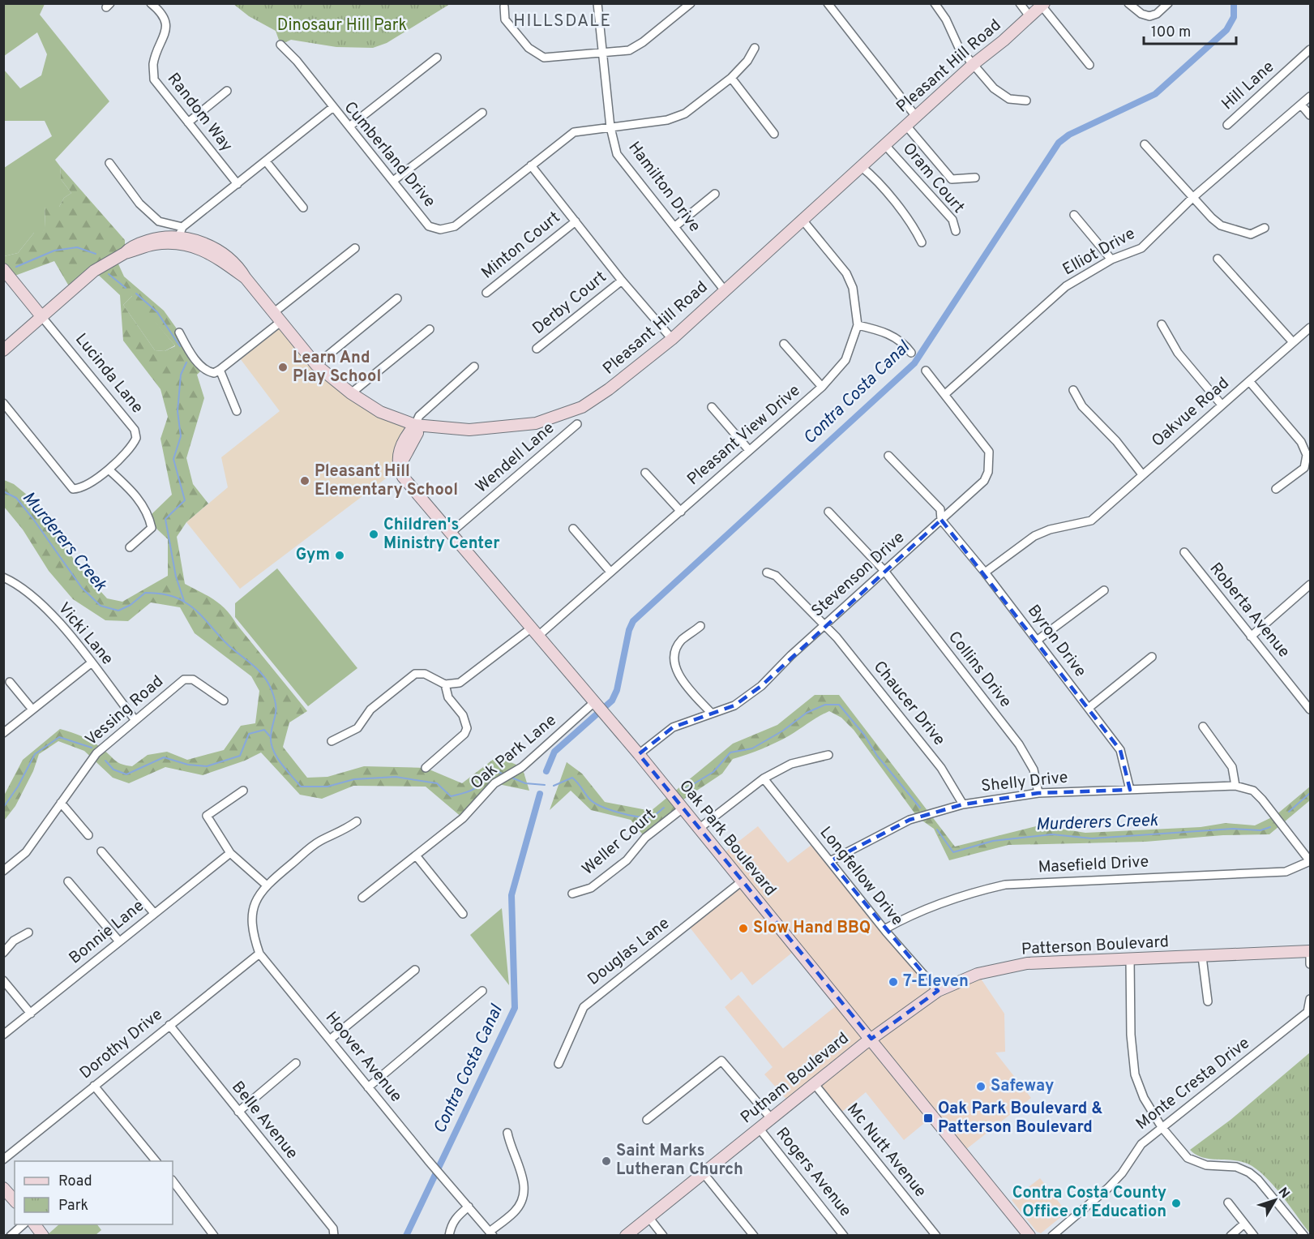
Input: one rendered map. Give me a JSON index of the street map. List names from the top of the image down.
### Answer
{
  "streets": {
    "street": [
      "Pleasant Hill Road",
      "Hill Lane",
      "Random Way",
      "Cumberland Drive",
      "Oram Court",
      "Hamilton Drive",
      "Minton Court",
      "Elliot Drive",
      "Derby Court",
      "Lucinda Lane",
      "Oakvue Road",
      "Pleasant View Drive",
      "Wendell Lane",
      "Stevenson Drive",
      "Roberta Avenue",
      "Vicki Lane",
      "Byron Drive",
      "Collins Drive",
      "Chaucer Drive",
      "Vessing Road",
      "Oak Park Lane",
      "Shelly Drive",
      "Oak Park Boulevard",
      "Weller Court",
      "Masefield Drive",
      "Longfellow Drive",
      "Bonnie Lane",
      "Patterson Boulevard",
      "Douglas Lane",
      "Dorothy Drive",
      "Hoover Avenue",
      "Putnam Boulevard",
      "Monte Cresta Drive",
      "Belle Avenue",
      "Mc Nutt Avenue",
      "Rogers Avenue"
    ]
  },
  "crossings": [
    ["Pleasant Hill Road", "Cumberland Drive"],
    ["Pleasant Hill Road", "Oram Court"],
    ["Pleasant Hill Road", "Hamilton Drive"],
    ["Pleasant Hill Road", "Lucinda Lane"],
    ["Pleasant Hill Road", "Pleasant View Drive"],
    ["Pleasant Hill Road", "Oak Park Boulevard"],
    ["Random Way", "Cumberland Drive"],
    ["Cumberland Drive", "Hamilton Drive"],
    ["Elliot Drive", "Stevenson Drive"],
    ["Oakvue Road", "Byron Drive"],
    ["Pleasant View Drive", "Oak Park Boulevard"],
    ["Wendell Lane", "Oak Park Boulevard"],
    ["Stevenson Drive", "Byron Drive"],
    ["Stevenson Drive", "Collins Drive"],
    ["Stevenson Drive", "Chaucer Drive"],
    ["Stevenson Drive", "Oak Park Boulevard"],
    ["Vicki Lane", "Vessing Road"],
    ["Byron Drive", "Shelly Drive"],
    ["Collins Drive", "Shelly Drive"],
    ["Chaucer Drive", "Shelly Drive"],
    ["Oak Park Lane", "Oak Park Boulevard"],
    ["Shelly Drive", "Longfellow Drive"],
    ["Oak Park Boulevard", "Weller Court"],
    ["Oak Park Boulevard", "Patterson Boulevard"],
    ["Oak Park Boulevard", "Douglas Lane"],
    ["Oak Park Boulevard", "Putnam Boulevard"],
    ["Masefield Drive", "Longfellow Drive"],
    ["Longfellow Drive", "Patterson Boulevard"],
    ["Patterson Boulevard", "Putnam Boulevard"],
    ["Dorothy Drive", "Hoover Avenue"],
    ["Dorothy Drive", "Belle Avenue"],
    ["Putnam Boulevard", "Mc Nutt Avenue"],
    ["Putnam Boulevard", "Rogers Avenue"]
  ],
  "districts": ["HILLSDALE"],
  "water": ["Contra Costa Canal", "Murderers Creek"],
  "parks": ["Dinosaur Hill Park"],
  "places": {
    "other": [
      "Learn And Play School",
      "Pleasant Hill Elementary School",
      "Children's Ministry Center",
      "Gym",
      "Slow Hand BBQ",
      "7-Eleven",
      "Safeway",
      "Saint Marks Lutheran Church",
      "Contra Costa County Office of Education"
    ],
    "transit": ["Oak Park Boulevard & Patterson Boulevard"]
  },
  "legend": ["Road", "Park"],
  "scale_bar": "100 m",
  "north": "top right"
}
